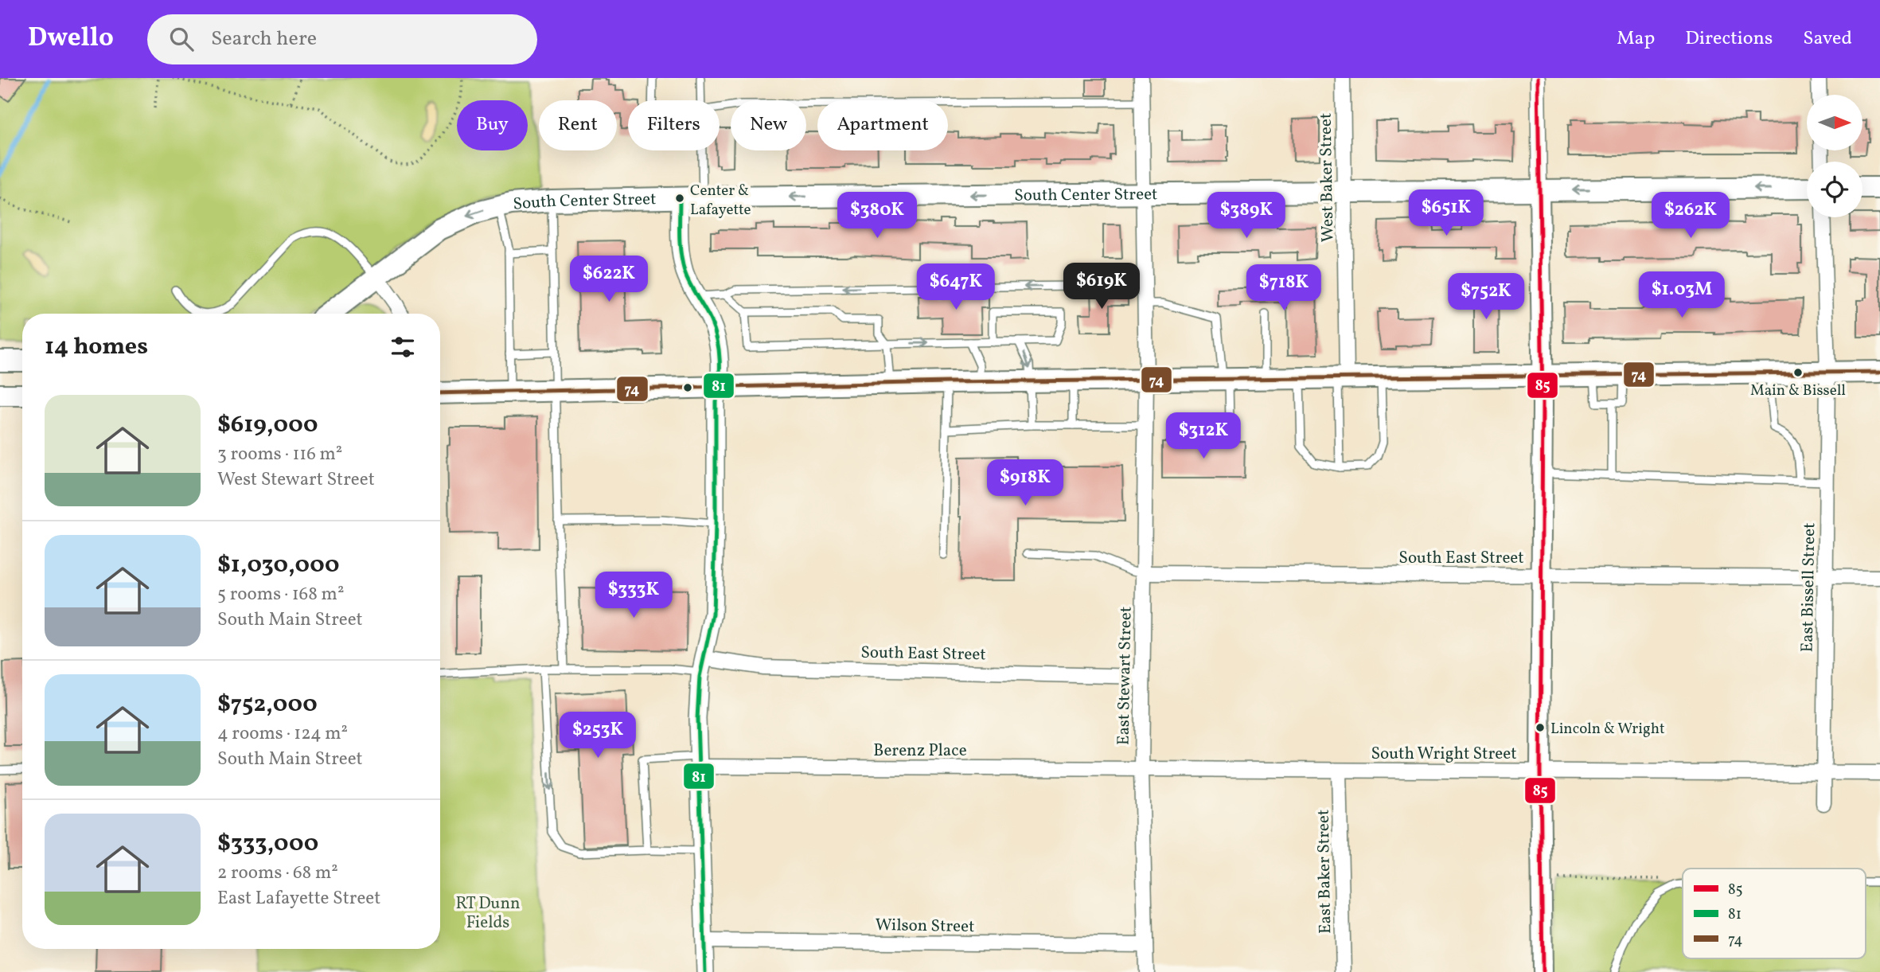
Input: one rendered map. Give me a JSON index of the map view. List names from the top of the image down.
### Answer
{
  "streets": {
    "main road": ["South Center Street"],
    "street": [
      "West Baker Street",
      "South East Street",
      "East Bissell Street",
      "East Stewart Street",
      "Berenz Place",
      "South Wright Street",
      "East Baker Street",
      "Wilson Street"
    ]
  },
  "crossings": [
    ["West Baker Street", "South Center Street"],
    ["South Center Street", "East Stewart Street"],
    ["South East Street", "East Bissell Street"],
    ["South East Street", "East Stewart Street"],
    ["East Bissell Street", "South Wright Street"],
    ["East Stewart Street", "Berenz Place"],
    ["East Stewart Street", "South Wright Street"],
    ["East Stewart Street", "Wilson Street"],
    ["Berenz Place", "South Wright Street"],
    ["South Wright Street", "East Baker Street"]
  ],
  "parks": ["RT Dunn Fields"],
  "places": ["Center & Lafayette", "Main & Bissell", "Lincoln & Wright"],
  "lines": ["transit line 85", "transit line 81", "transit line 74"],
  "legend": ["85", "81", "74"],
  "north": "right",
  "page": {
    "header": "Dwello",
    "search": "Search here",
    "nav": ["Map", "Directions", "Saved"],
    "chip": [
      "Buy",
      "Rent",
      "Filters",
      "New",
      "Apartment"
    ],
    "price": [
      "$651K",
      "$380K",
      "$389K",
      "$262K",
      "$622K",
      "$619K",
      "$647K",
      "$718K",
      "$1.03M",
      "$752K",
      "$312K",
      "$918K",
      "$333K",
      "$253K"
    ],
    "heading": "14 homes",
    "list": [
      {
        "name": "$619,000",
        "note": "3 rooms · 116 m² · West Stewart Street"
      },
      {
        "name": "$1,030,000",
        "note": "5 rooms · 168 m² · South Main Street"
      },
      {
        "name": "$752,000",
        "note": "4 rooms · 124 m² · South Main Street"
      },
      {
        "name": "$333,000",
        "note": "2 rooms · 68 m² · East Lafayette Street"
      }
    ]
  }
}
